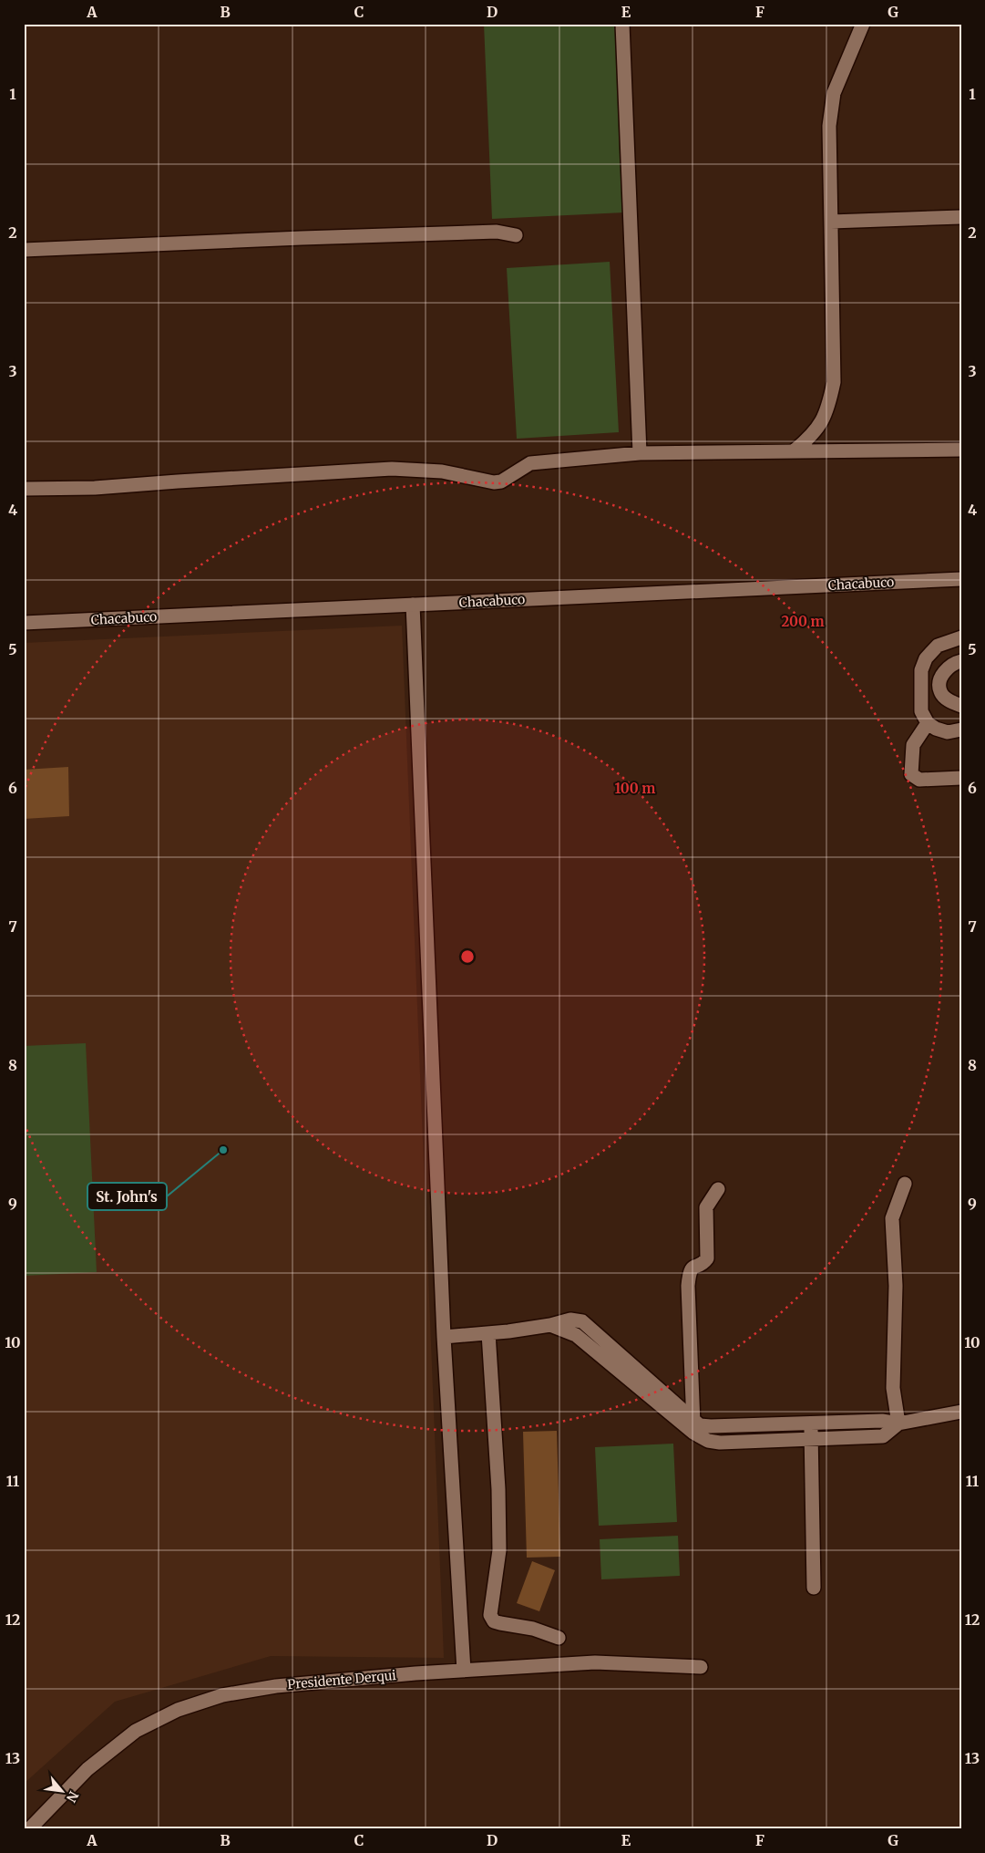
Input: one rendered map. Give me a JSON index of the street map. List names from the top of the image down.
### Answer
{
  "streets": {
    "street": ["Chacabuco", "Presidente Derqui"]
  },
  "places": ["St. John's"],
  "north": "bottom right",
  "grid": {
    "columns": [
      "A",
      "B",
      "C",
      "D",
      "E",
      "F",
      "G"
    ],
    "rows": [
      "1",
      "2",
      "3",
      "4",
      "5",
      "6",
      "7",
      "8",
      "9",
      "10",
      "11",
      "12",
      "13"
    ]
  },
  "rings": ["200 m", "100 m"]
}
